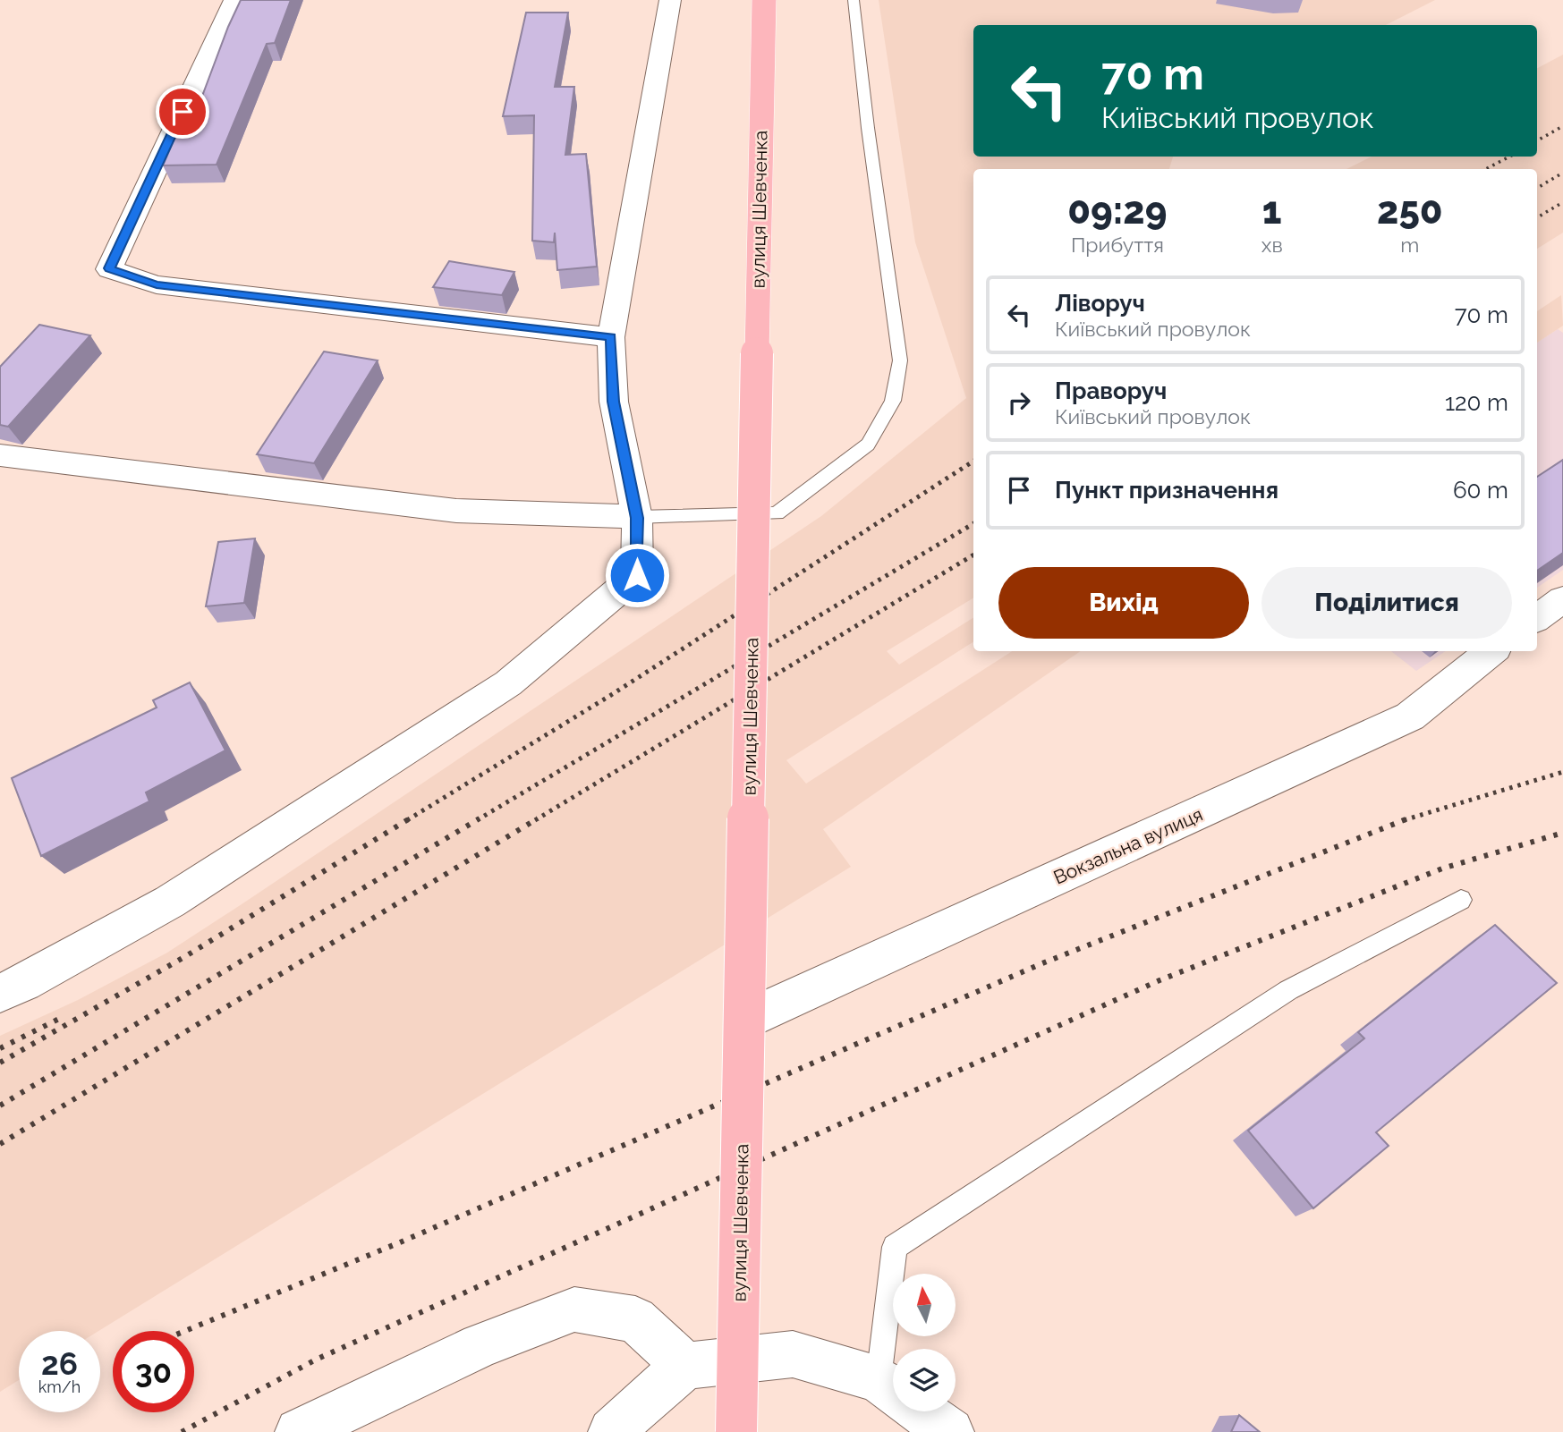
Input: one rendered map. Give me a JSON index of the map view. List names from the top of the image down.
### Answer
{
  "streets": {
    "main road": ["вулиця Шевченка"],
    "street": ["Вокзальна вулиця"]
  },
  "crossings": [
    ["вулиця Шевченка", "Вокзальна вулиця"]
  ],
  "north": "top",
  "page": {
    "turn": ["70 m", "Київський провулок"],
    "eta": [
      "09:29",
      "Прибуття",
      "1",
      "хв",
      "250",
      "m"
    ],
    "list": [
      {
        "name": "Ліворуч",
        "note": "Київський провулок",
        "value": "70 m"
      },
      {
        "name": "Праворуч",
        "note": "Київський провулок",
        "value": "120 m"
      },
      {
        "name": "Пункт призначення",
        "value": "60 m"
      }
    ],
    "buttons": ["Вихід", "Поділитися"],
    "speed": "26 km/h",
    "limit": "30"
  }
}
